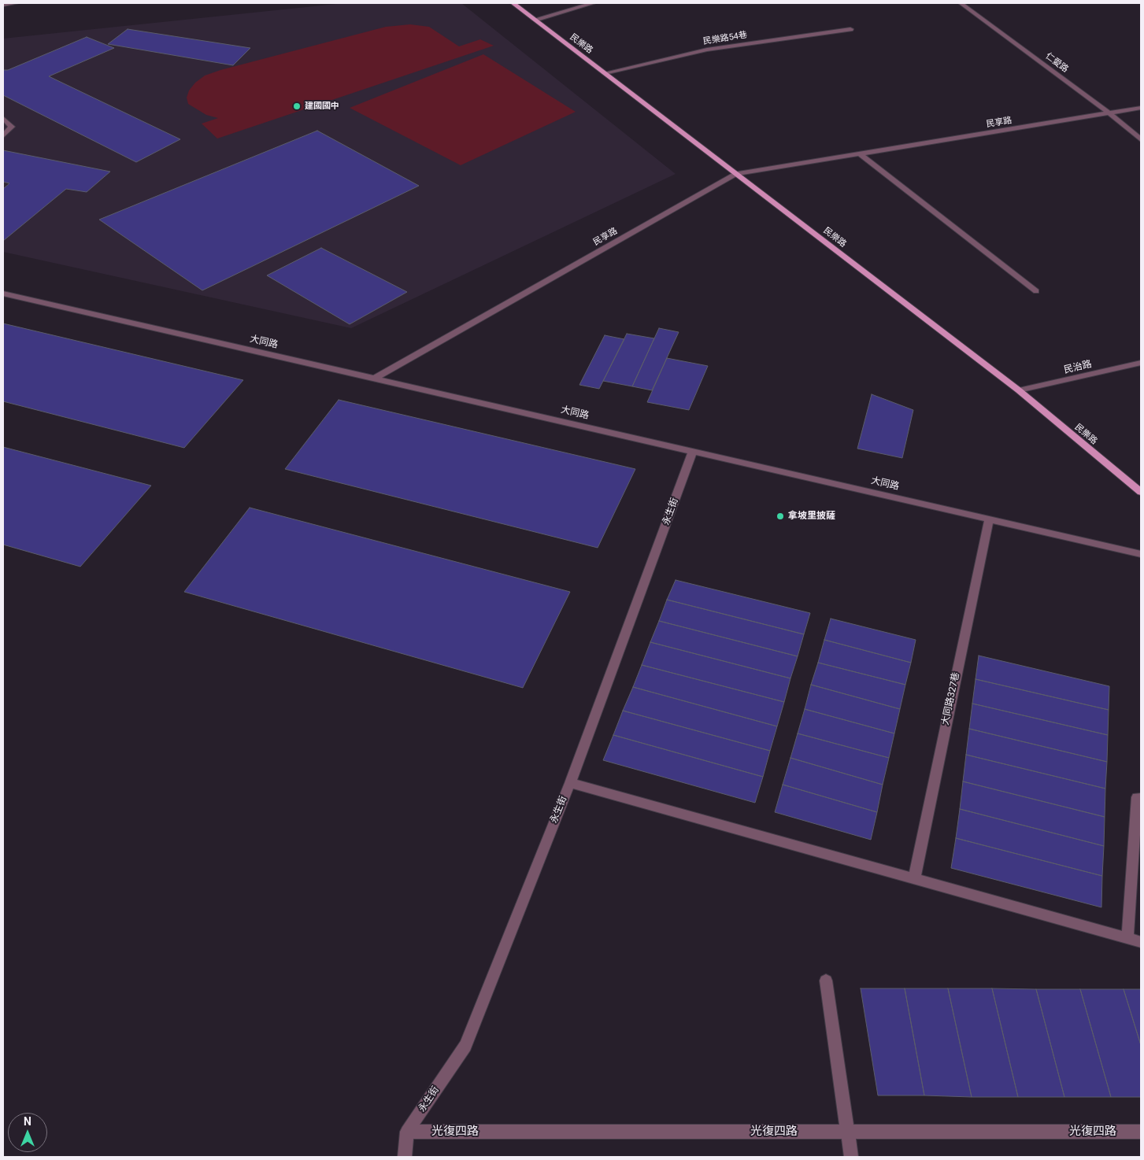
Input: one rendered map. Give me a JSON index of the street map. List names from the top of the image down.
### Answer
{
  "streets": {
    "main road": ["民樂路"],
    "street": [
      "民樂路54巷",
      "仁愛路",
      "民享路",
      "大同路",
      "民治路",
      "永生街",
      "大同路327巷",
      "光復四路"
    ]
  },
  "crossings": [
    ["民樂路54巷", "民樂路"],
    ["民樂路", "民享路"],
    ["民樂路", "民治路"],
    ["仁愛路", "民享路"],
    ["民享路", "大同路"],
    ["大同路", "永生街"],
    ["大同路", "大同路327巷"],
    ["永生街", "光復四路"]
  ],
  "places": ["建國國中", "拿坡里披薩"],
  "north": "top"
}
